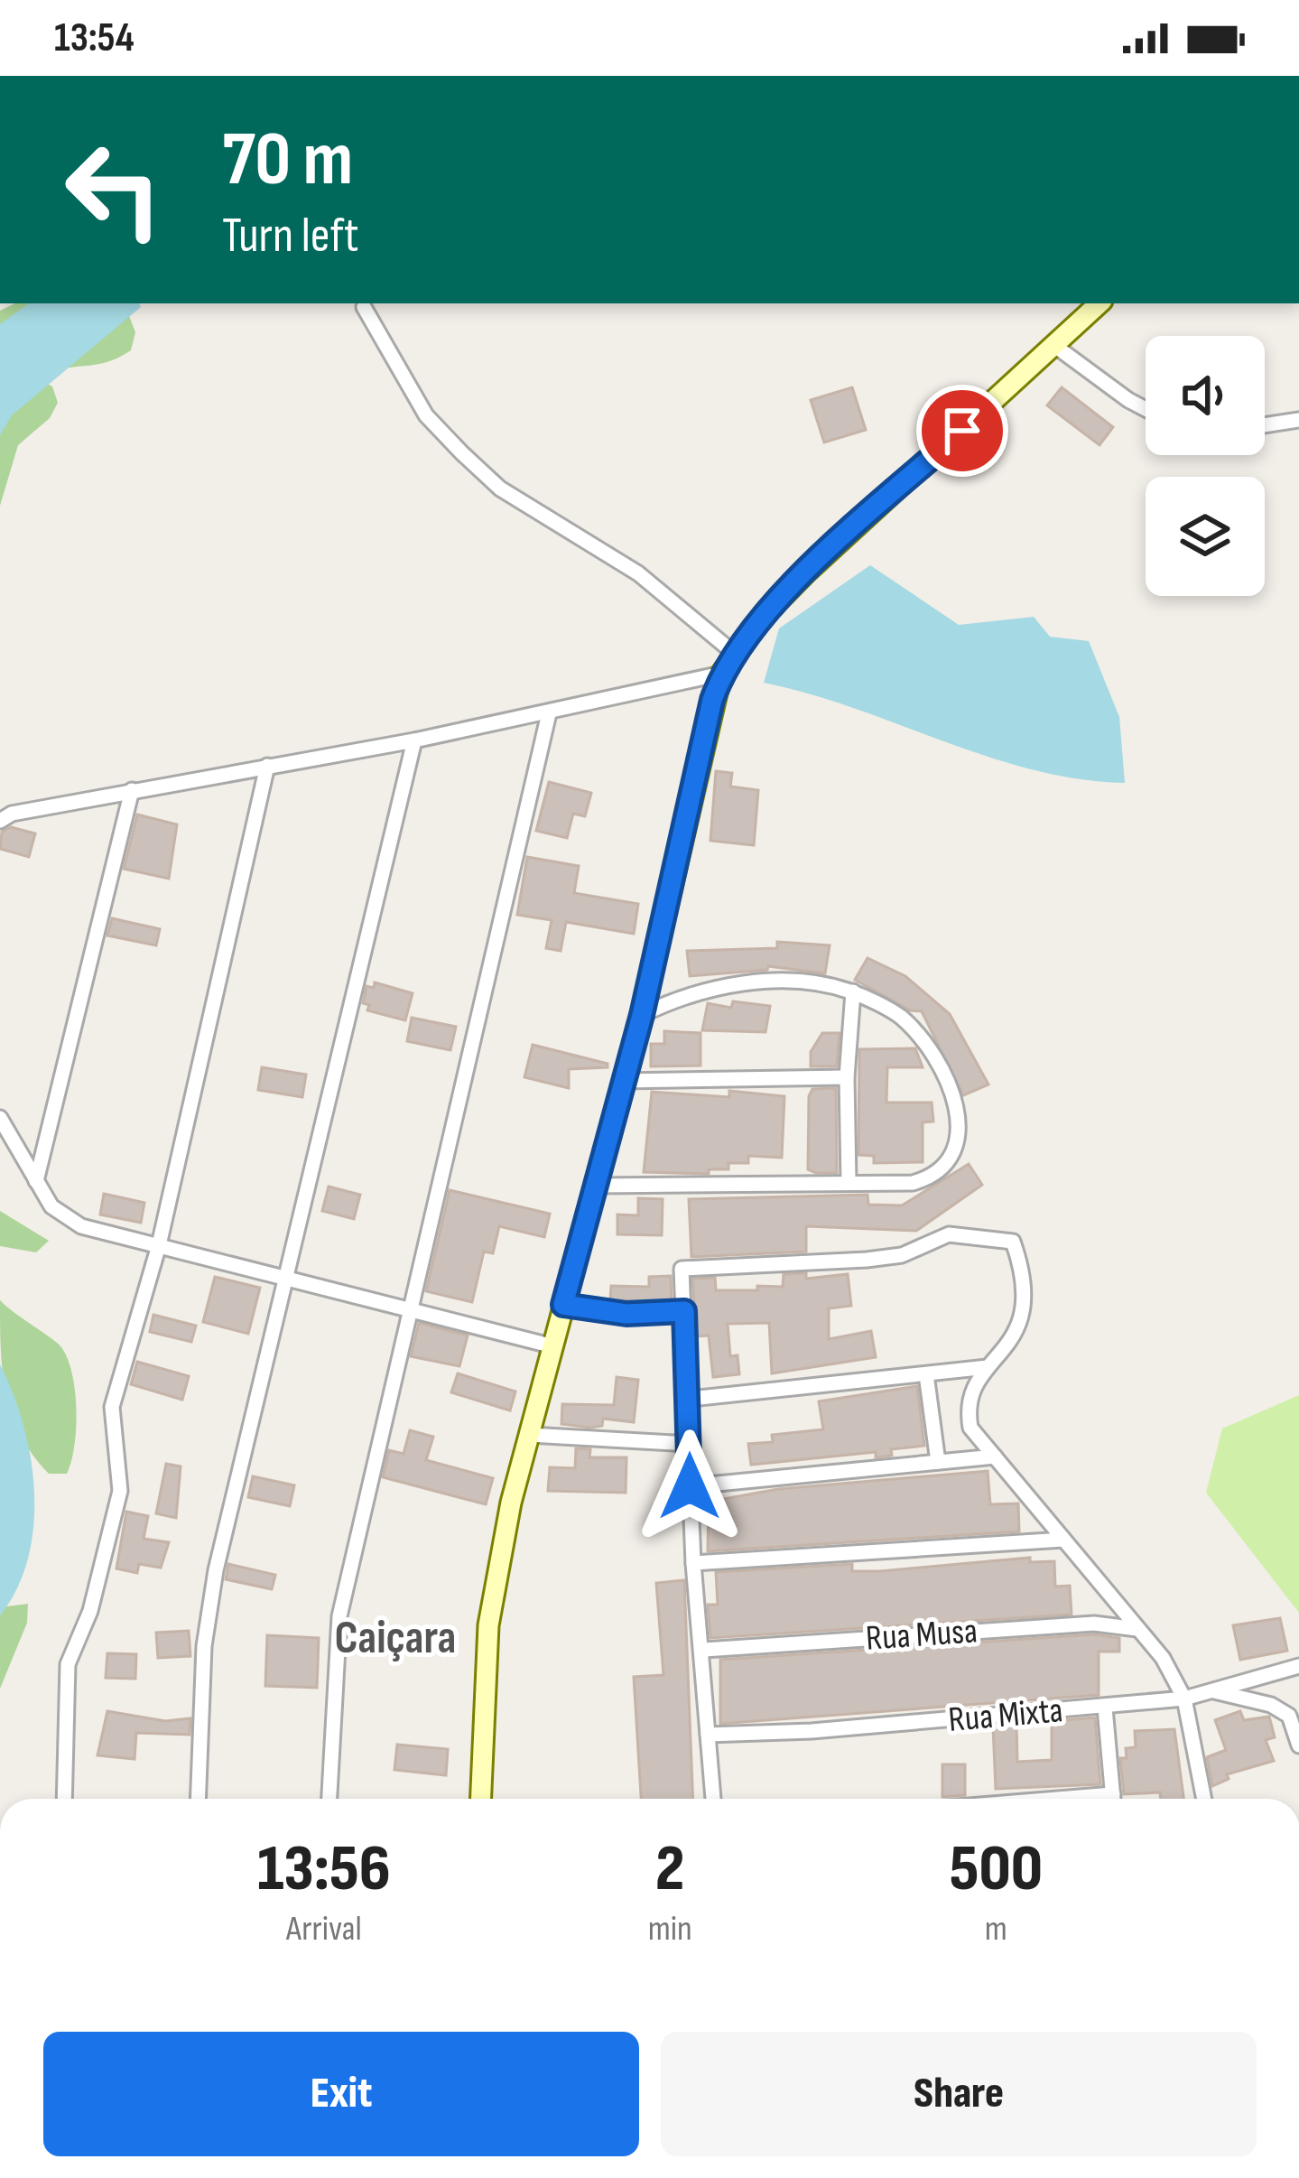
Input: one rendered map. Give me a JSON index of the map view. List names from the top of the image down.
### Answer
{
  "streets": {
    "street": ["Rua Musa", "Rua Mixta"]
  },
  "districts": ["Caiçara"],
  "page": {
    "status": "13:54",
    "turn": ["70 m", "Turn left"],
    "eta": [
      "13:56",
      "Arrival",
      "2",
      "min",
      "500",
      "m"
    ],
    "buttons": ["Exit", "Share"]
  }
}
